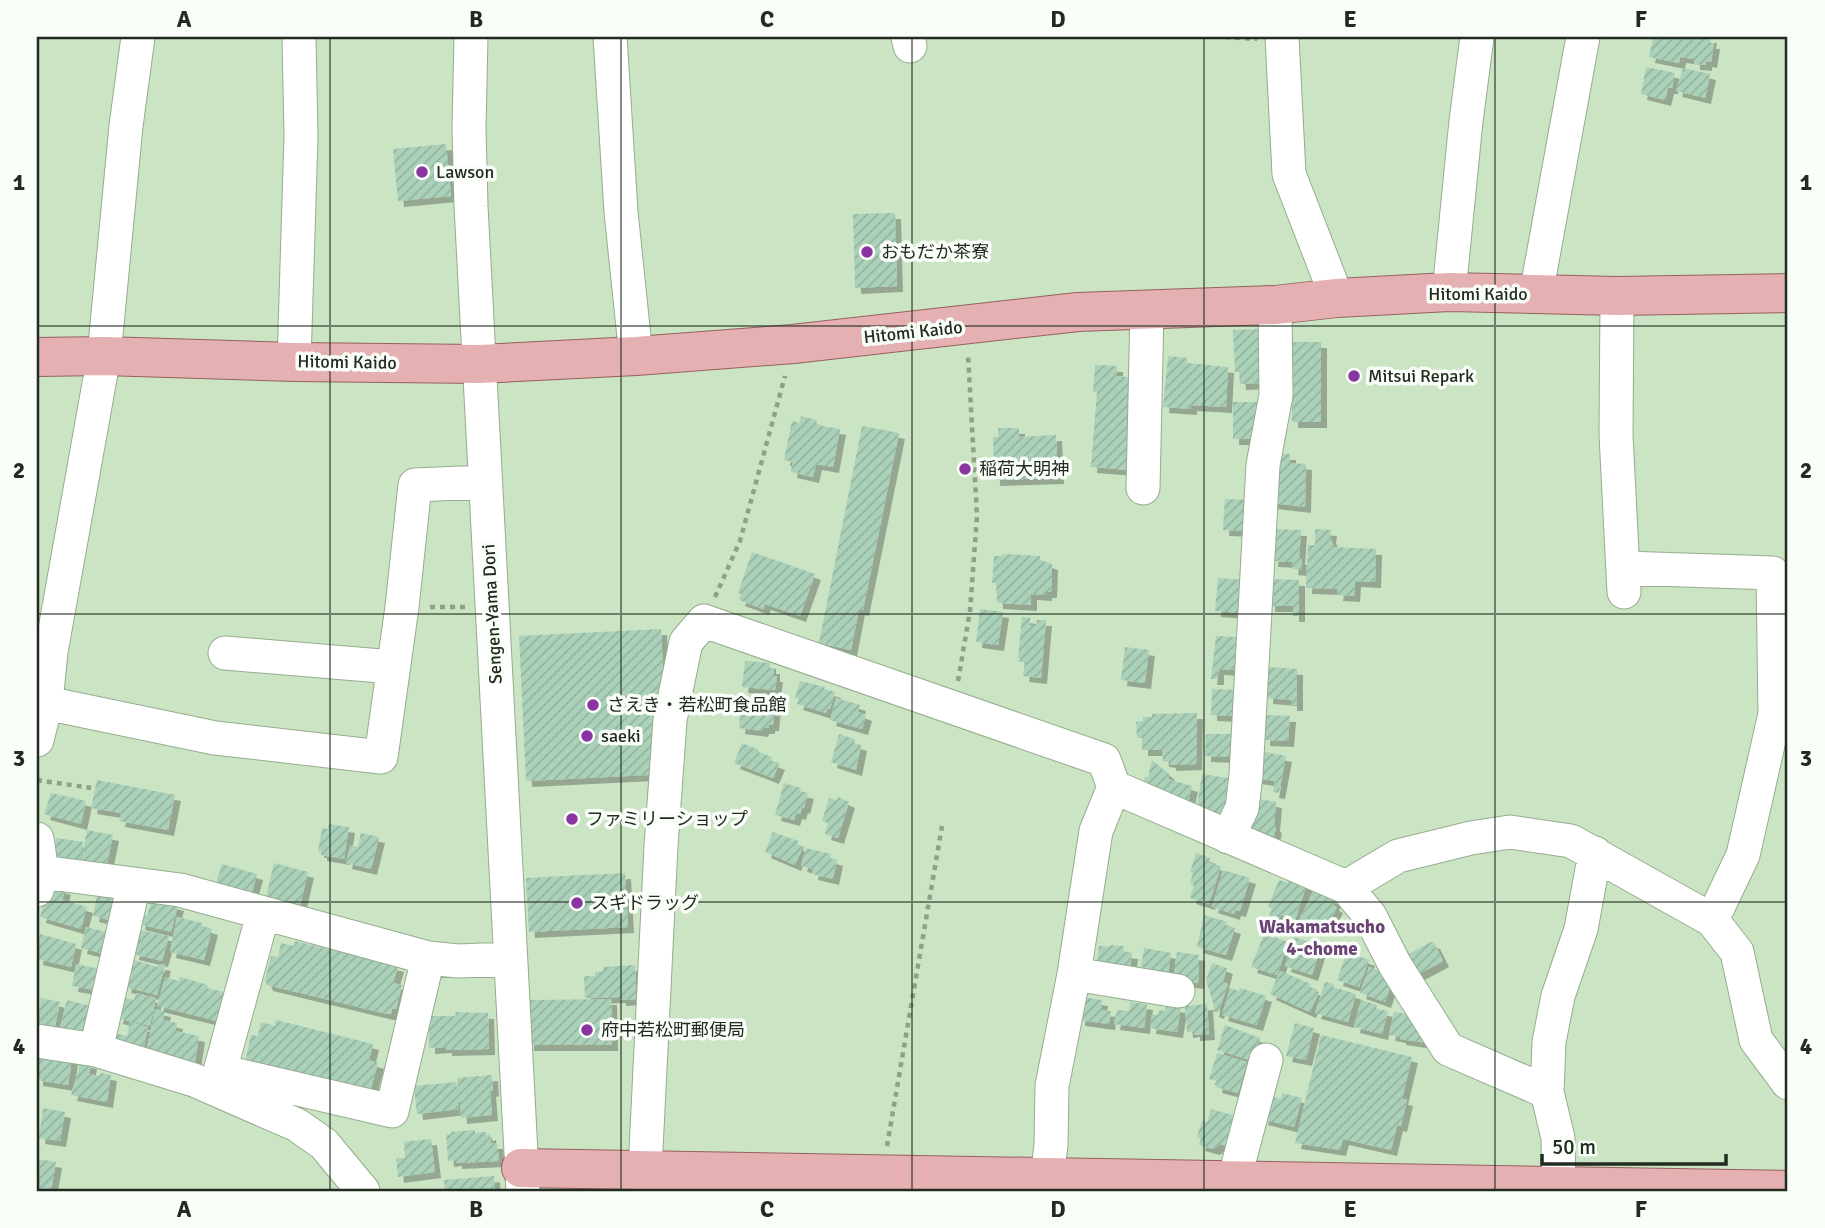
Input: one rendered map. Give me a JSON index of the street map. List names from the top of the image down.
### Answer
{
  "streets": {
    "main road": ["Hitomi Kaido"],
    "street": ["Sengen-Yama Dori"]
  },
  "crossings": [
    ["Hitomi Kaido", "Sengen-Yama Dori"]
  ],
  "districts": ["Wakamatsucho 4-chome"],
  "places": [
    "Lawson",
    "おもだか茶寮",
    "Mitsui Repark",
    "稲荷大明神",
    "さえき・若松町食品館",
    "saeki",
    "ファミリーショップ",
    "スギドラッグ",
    "府中若松町郵便局"
  ],
  "scale_bar": "50 m",
  "grid": {
    "columns": [
      "A",
      "B",
      "C",
      "D",
      "E",
      "F"
    ],
    "rows": [
      "1",
      "2",
      "3",
      "4"
    ]
  }
}
